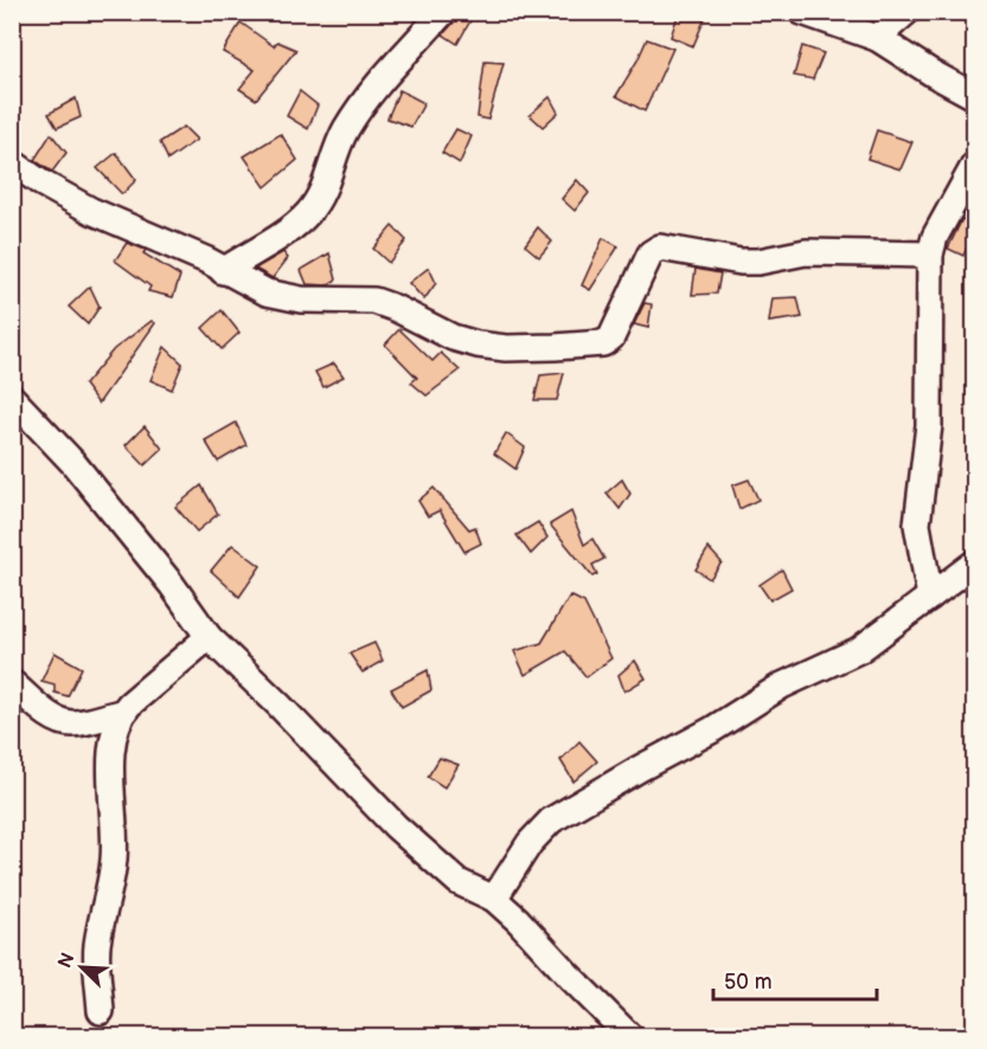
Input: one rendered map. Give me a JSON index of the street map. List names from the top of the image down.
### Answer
{
  "scale_bar": "50 m",
  "north": "top left"
}
